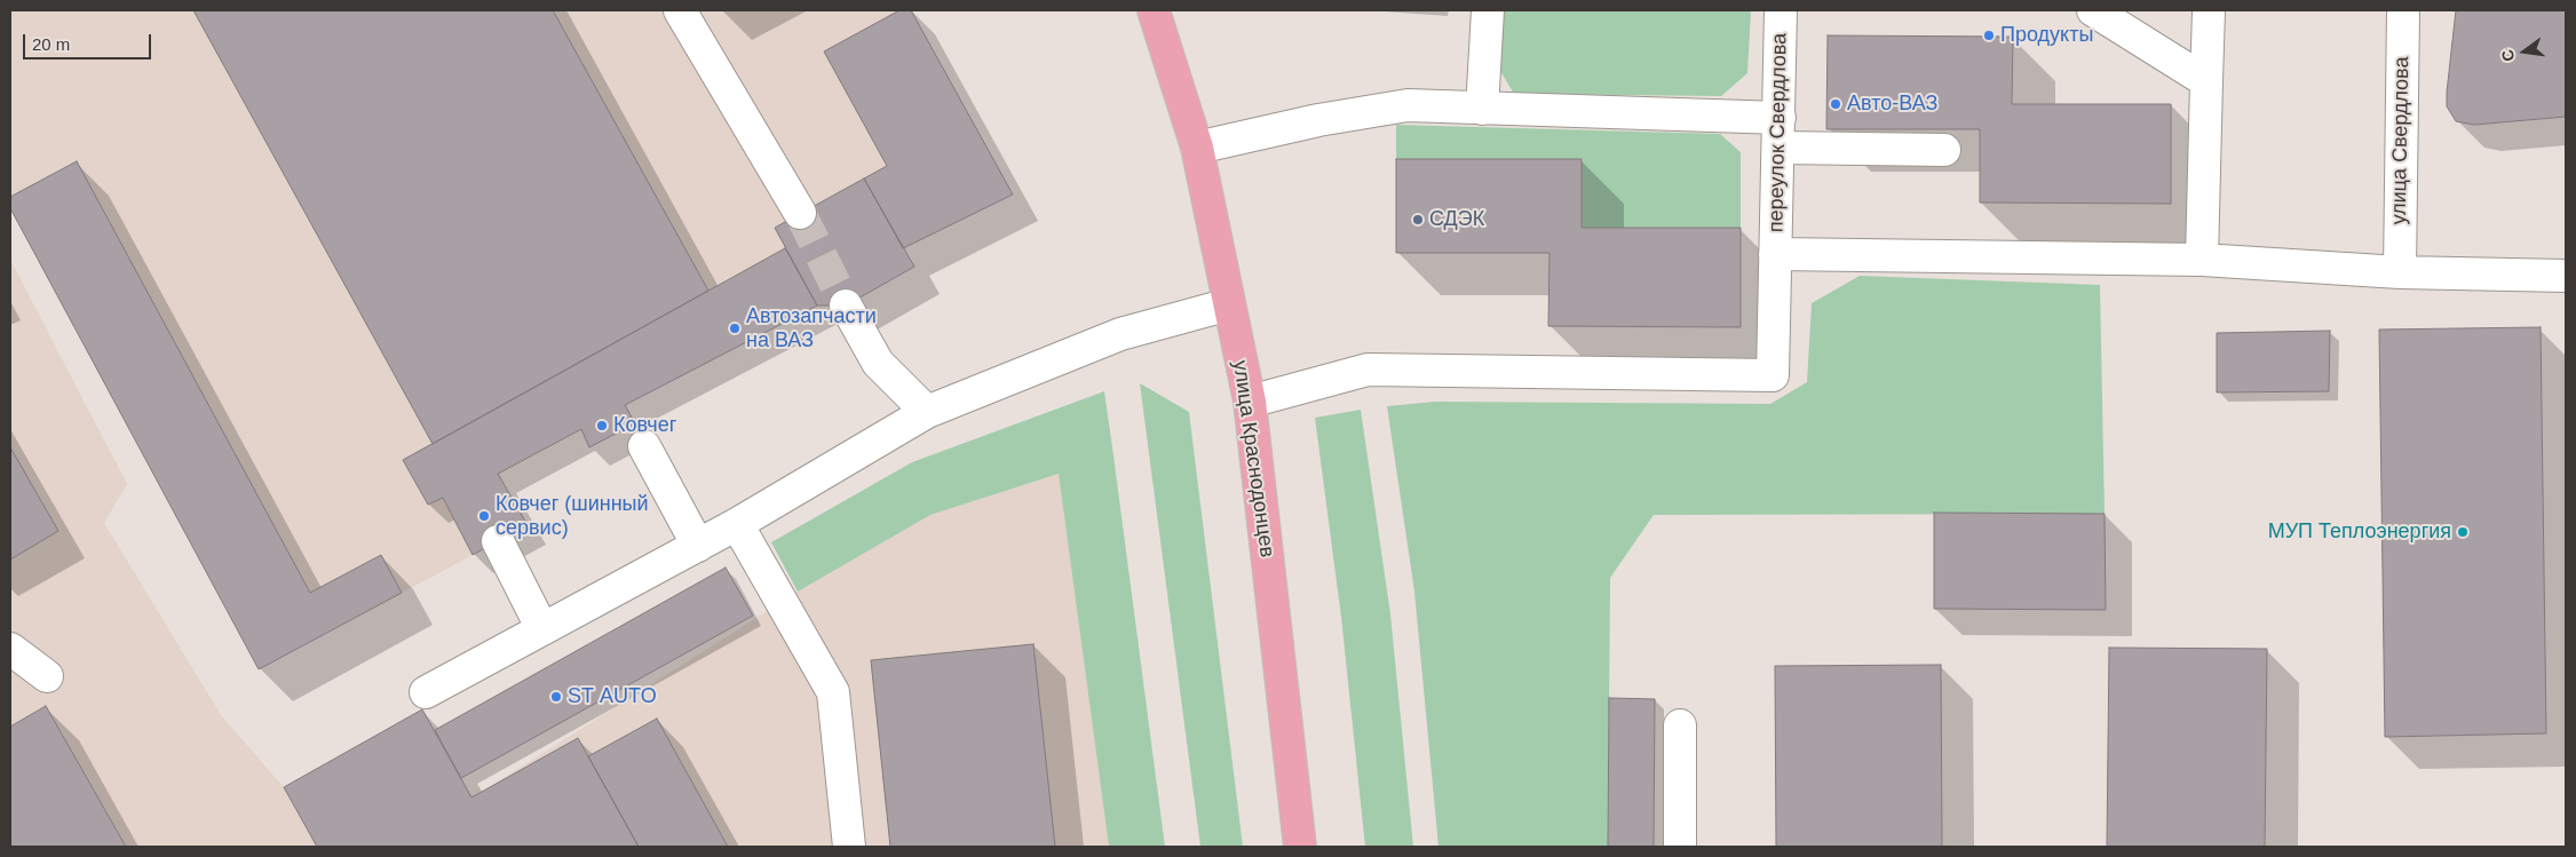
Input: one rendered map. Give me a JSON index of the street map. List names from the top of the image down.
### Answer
{
  "streets": {
    "main road": ["улица Краснодонцев"],
    "street": ["переулок Свердлова", "улица Свердлова"]
  },
  "crossings": [
    ["переулок Свердлова", "улица Краснодонцев"]
  ],
  "places": [
    "Продукты",
    "Авто-ВАЗ",
    "СДЭК",
    "Автозапчасти на ВАЗ",
    "Ковчег",
    "Ковчег (шинный сервис)",
    "МУП Теплоэнергия",
    "ST AUTO"
  ],
  "scale_bar": "20 m",
  "north": "left"
}
